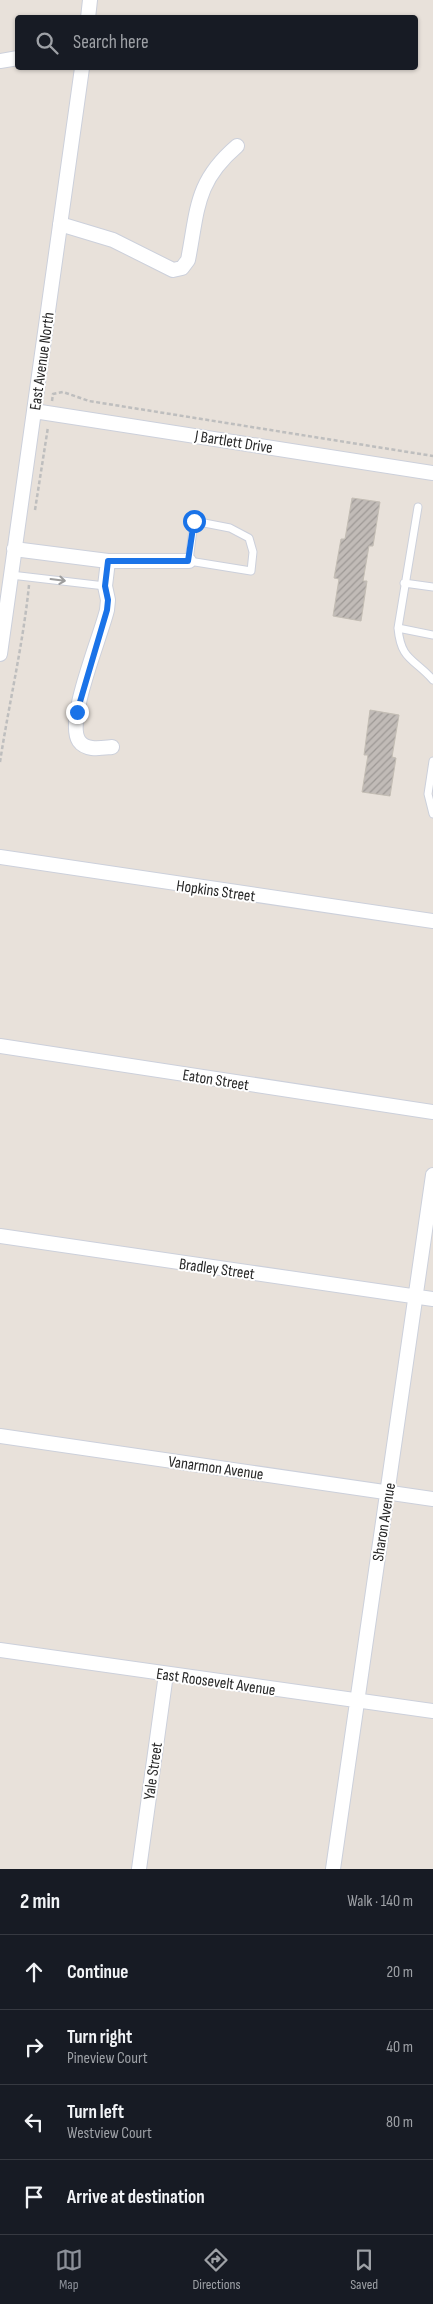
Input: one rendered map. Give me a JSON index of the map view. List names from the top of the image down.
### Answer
{
  "streets": {
    "street": [
      "East Avenue North",
      "J Bartlett Drive",
      "Hopkins Street",
      "Eaton Street",
      "Bradley Street",
      "Vanarmon Avenue",
      "Sharon Avenue",
      "East Roosevelt Avenue",
      "Yale Street"
    ]
  },
  "crossings": [
    ["East Avenue North", "J Bartlett Drive"],
    ["Bradley Street", "Sharon Avenue"],
    ["Vanarmon Avenue", "Sharon Avenue"],
    ["Sharon Avenue", "East Roosevelt Avenue"],
    ["East Roosevelt Avenue", "Yale Street"]
  ],
  "page": {
    "search": "Search here",
    "heading": ["2 min", "Walk · 140 m"],
    "list": [
      ["Continue", "20 m"],
      ["Turn right", "Pineview Court", "40 m"],
      ["Turn left", "Westview Court", "80 m"],
      "Arrive at destination"
    ],
    "nav": ["Map", "Directions", "Saved"]
  }
}
